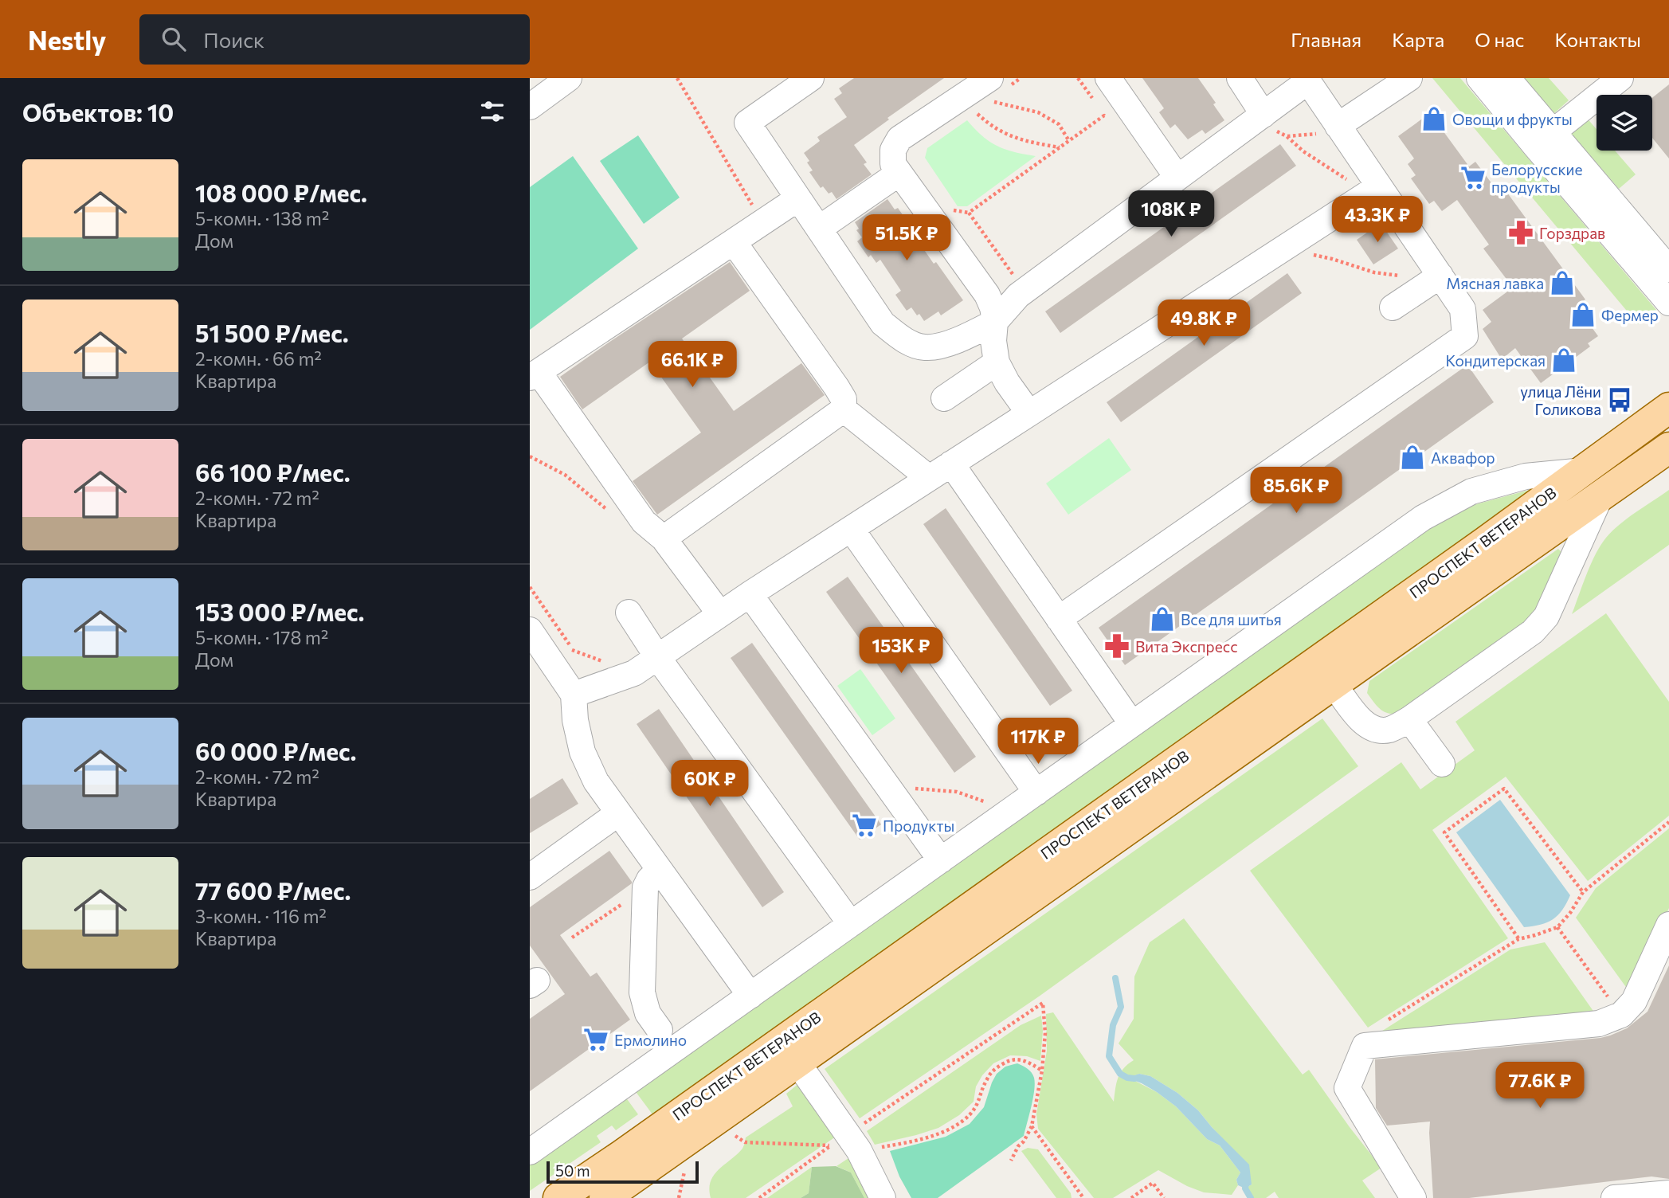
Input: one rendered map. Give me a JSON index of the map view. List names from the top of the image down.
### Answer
{
  "streets": {
    "main road": ["ПРОСПЕКТ ВЕТЕРАНОВ"]
  },
  "places": {
    "shop": [
      "Овощи и фрукты",
      "Мясная лавка",
      "Фермер",
      "Кондитерская",
      "Аквафор",
      "Все для шитья"
    ],
    "supermarket": ["Белорусские продукты", "Продукты", "Ермолино"],
    "pharmacy": ["Горздрав", "Вита Экспресс"],
    "bus stop": ["улица Лёни Голикова"]
  },
  "scale_bar": "50 m",
  "page": {
    "header": "Nestly",
    "search": "Поиск",
    "nav": [
      "Главная",
      "Карта",
      "О нас",
      "Контакты"
    ],
    "heading": "Объектов: 10",
    "list": [
      {
        "name": "108 000 ₽/мес.",
        "note": "5-комн. · 138 m² · Дом"
      },
      {
        "name": "51 500 ₽/мес.",
        "note": "2-комн. · 66 m² · Квартира"
      },
      {
        "name": "66 100 ₽/мес.",
        "note": "2-комн. · 72 m² · Квартира"
      },
      {
        "name": "153 000 ₽/мес.",
        "note": "5-комн. · 178 m² · Дом"
      },
      {
        "name": "60 000 ₽/мес.",
        "note": "2-комн. · 72 m² · Квартира"
      },
      {
        "name": "77 600 ₽/мес.",
        "note": "3-комн. · 116 m² · Квартира"
      }
    ],
    "price": [
      "108K ₽",
      "43.3K ₽",
      "51.5K ₽",
      "49.8K ₽",
      "66.1K ₽",
      "85.6K ₽",
      "153K ₽",
      "117K ₽",
      "60K ₽",
      "77.6K ₽"
    ],
    "scale": "50 m"
  }
}
